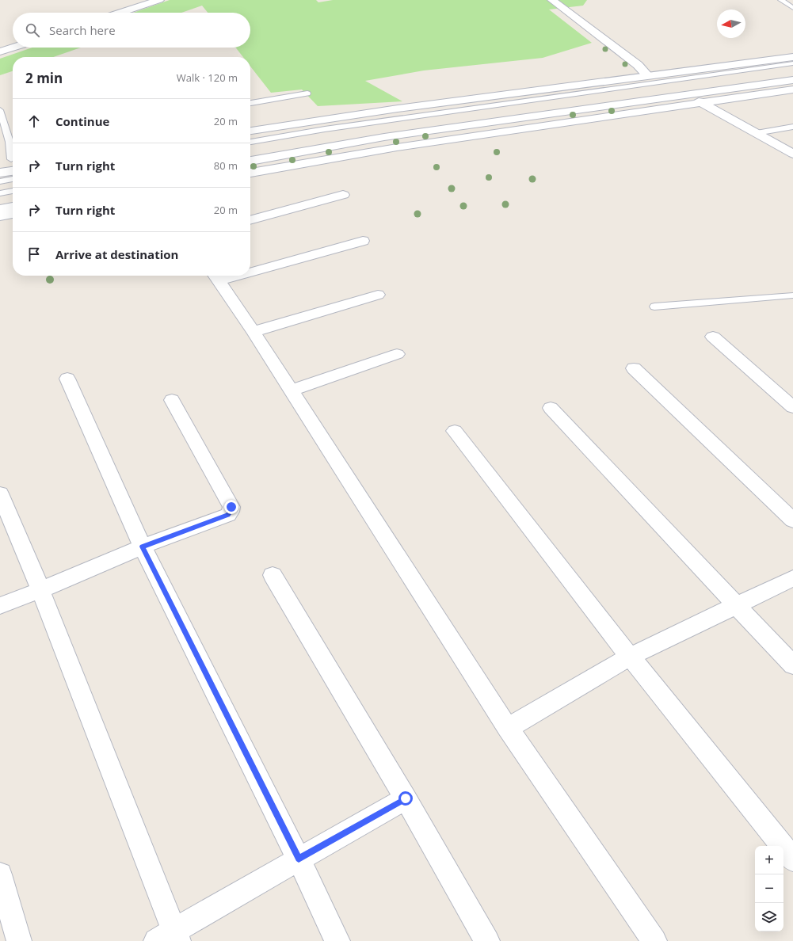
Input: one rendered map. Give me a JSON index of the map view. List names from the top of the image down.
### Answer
{
  "north": "left",
  "page": {
    "search": "Search here",
    "heading": ["2 min", "Walk · 120 m"],
    "list": [
      ["Continue", "20 m"],
      ["Turn right", "80 m"],
      ["Turn right", "20 m"],
      "Arrive at destination"
    ],
    "map_buttons": ["+", "−"]
  }
}
